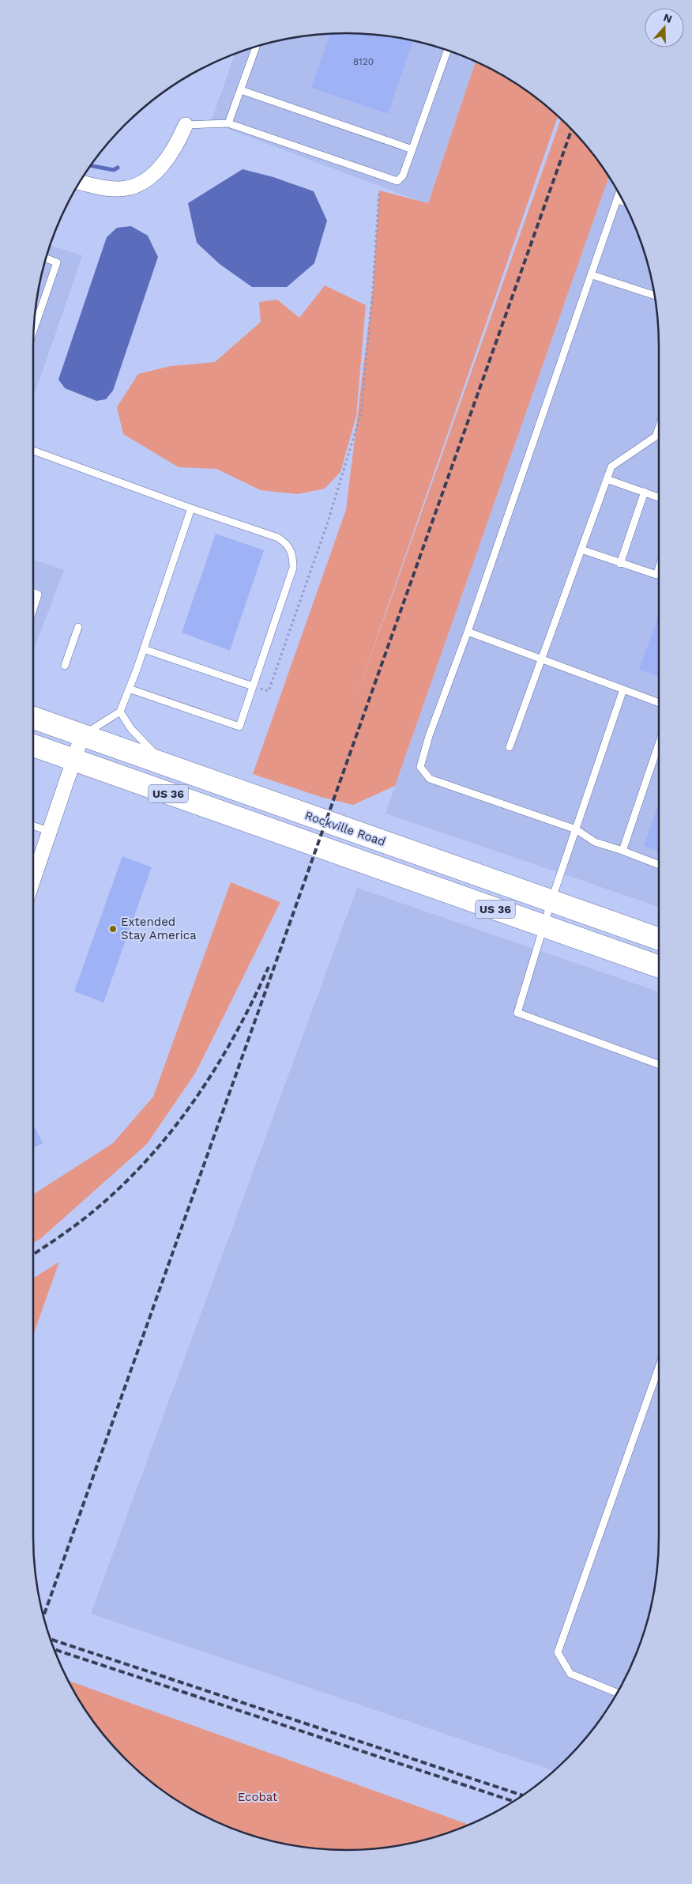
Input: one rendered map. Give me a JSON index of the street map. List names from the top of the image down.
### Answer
{
  "streets": {
    "main road": ["US 36", "Rockville Road"]
  },
  "parks": ["Ecobat"],
  "places": ["Extended Stay America"],
  "house_numbers": ["8120"],
  "north": "top"
}
